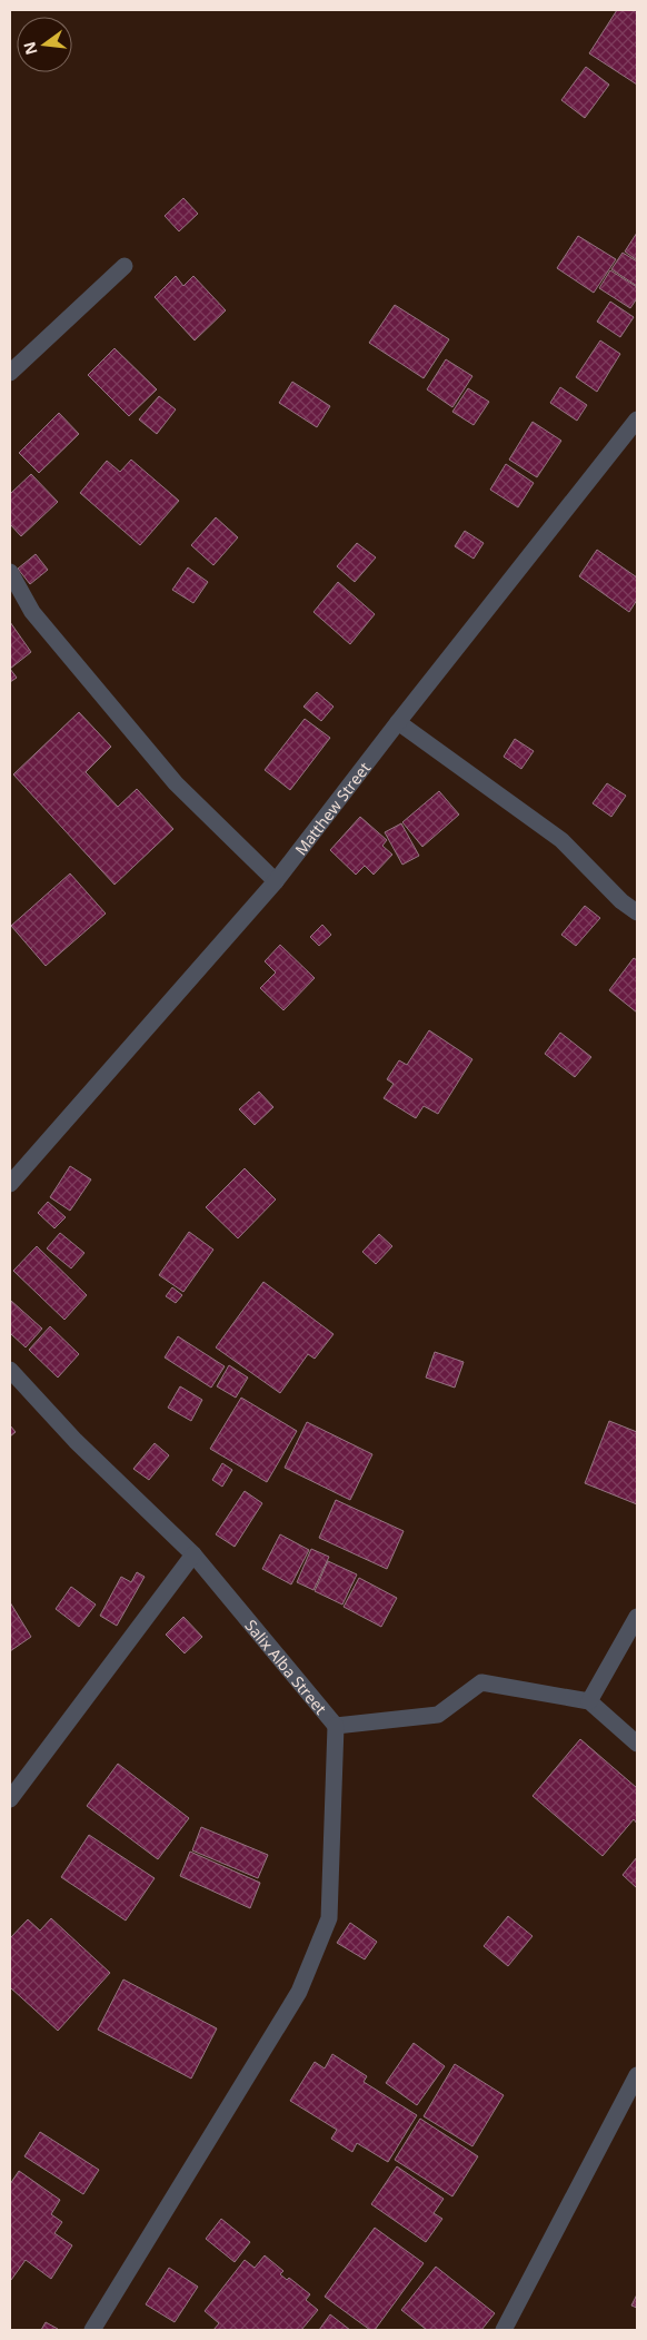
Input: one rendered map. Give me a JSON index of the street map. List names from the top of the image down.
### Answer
{
  "streets": {
    "street": ["Matthew Street", "Salix Alba Street"]
  },
  "north": "left"
}
